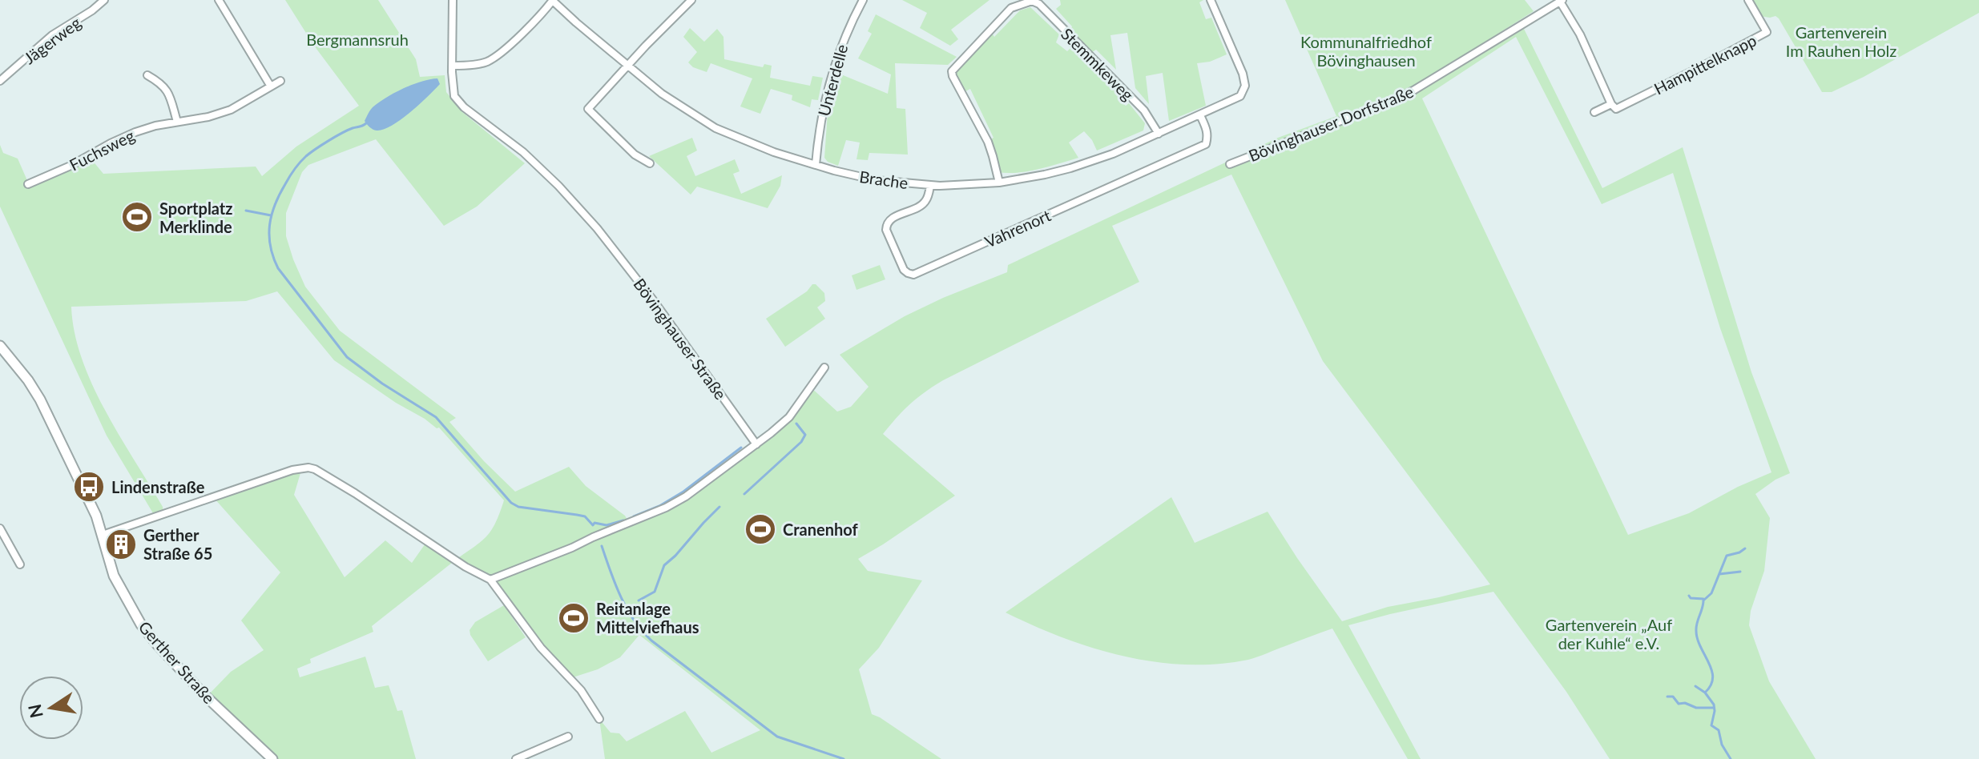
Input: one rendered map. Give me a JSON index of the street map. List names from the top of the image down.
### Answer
{
  "streets": {
    "street": [
      "Jägerweg",
      "Stemmkeweg",
      "Hampittelknapp",
      "Unterdelle",
      "Bövinghauser Dorfstraße",
      "Fuchsweg",
      "Brache",
      "Vahrenort",
      "Bövinghauser Straße",
      "Gerther Straße"
    ]
  },
  "crossings": [
    ["Stemmkeweg", "Brache"],
    ["Unterdelle", "Brache"],
    ["Brache", "Vahrenort"]
  ],
  "parks": [
    "Gartenverein Im Rauhen Holz",
    "Bergmannsruh",
    "Kommunalfriedhof Bövinghausen",
    "Gartenverein „Auf der Kuhle“ e.V."
  ],
  "places": {
    "sports": ["Sportplatz Merklinde", "Cranenhof", "Reitanlage Mittelviefhaus"],
    "bus stop": ["Lindenstraße"],
    "building": ["Gerther Straße 65"]
  },
  "north": "left"
}
